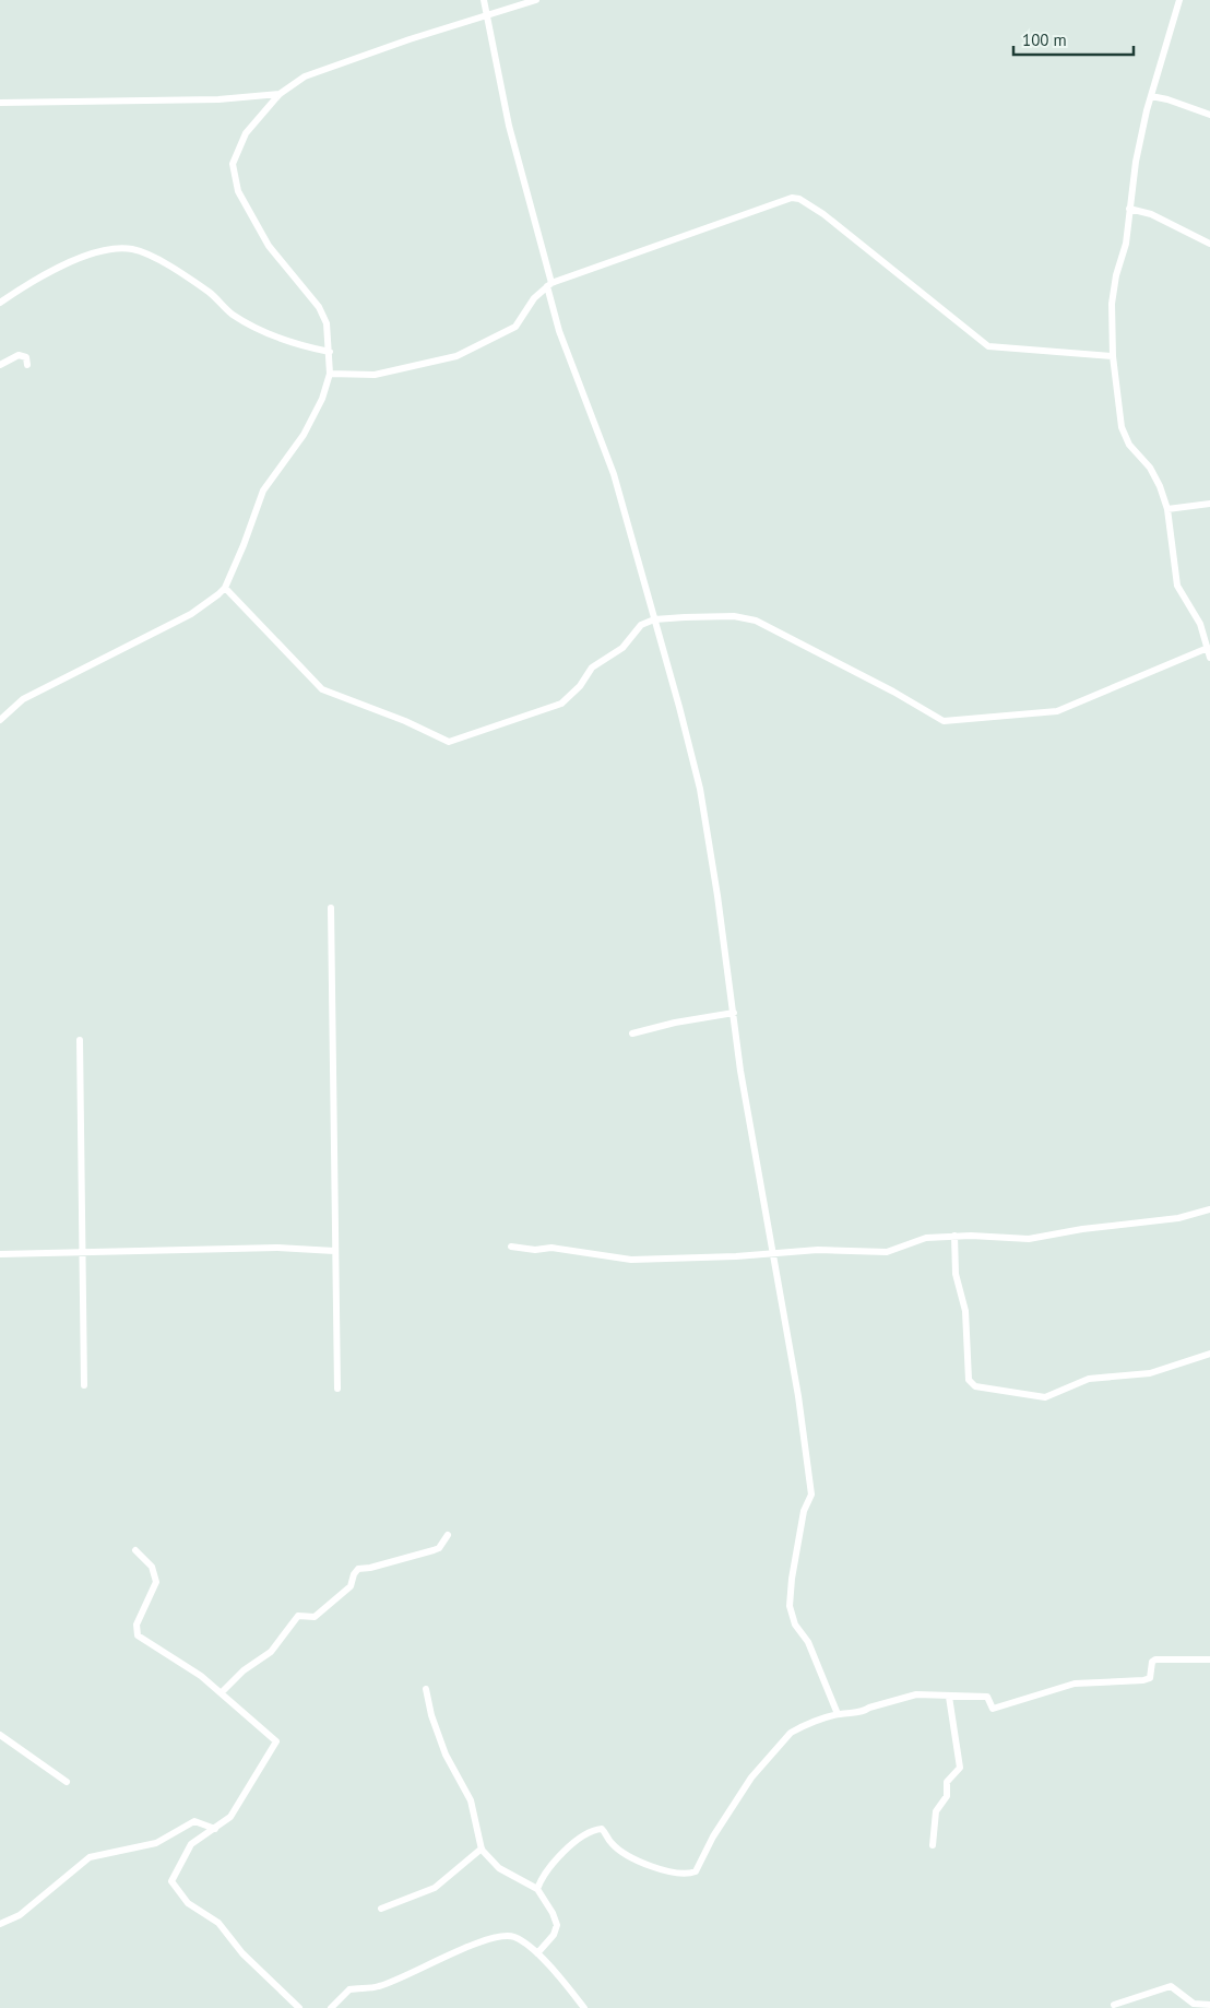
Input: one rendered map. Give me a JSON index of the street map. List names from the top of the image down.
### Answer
{
  "scale_bar": "100 m"
}
